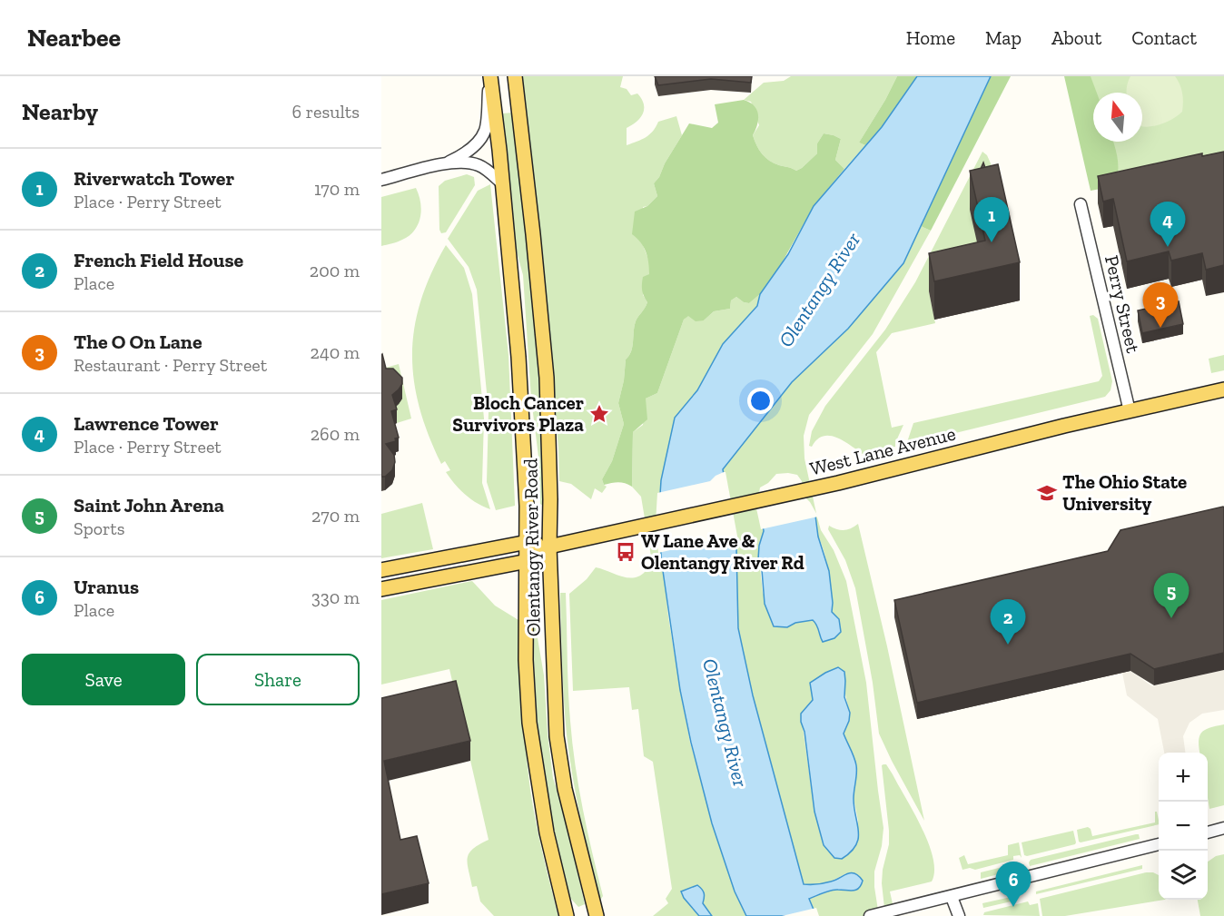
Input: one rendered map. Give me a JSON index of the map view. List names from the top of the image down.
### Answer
{
  "streets": {
    "main road": ["West Lane Avenue", "Olentangy River Road"],
    "street": ["Perry Street"]
  },
  "crossings": [
    ["Perry Street", "West Lane Avenue"],
    ["West Lane Avenue", "Olentangy River Road"]
  ],
  "water": ["Olentangy River"],
  "places": {
    "place": ["Bloch Cancer Survivors Plaza"],
    "school or university": ["The Ohio State University"],
    "bus stop": ["W Lane Ave & Olentangy River Rd"]
  },
  "north": "top",
  "page": {
    "header": "Nearbee",
    "nav": [
      "Home",
      "Map",
      "About",
      "Contact"
    ],
    "heading": ["Nearby", "6 results"],
    "list": [
      {
        "mark": "1",
        "name": "Riverwatch Tower",
        "note": "Place · Perry Street",
        "value": "170 m"
      },
      {
        "mark": "2",
        "name": "French Field House",
        "note": "Place",
        "value": "200 m"
      },
      {
        "mark": "3",
        "name": "The O On Lane",
        "note": "Restaurant · Perry Street",
        "value": "240 m"
      },
      {
        "mark": "4",
        "name": "Lawrence Tower",
        "note": "Place · Perry Street",
        "value": "260 m"
      },
      {
        "mark": "5",
        "name": "Saint John Arena",
        "note": "Sports",
        "value": "270 m"
      },
      {
        "mark": "6",
        "name": "Uranus",
        "note": "Place",
        "value": "330 m"
      }
    ],
    "pins": [
      "1",
      "4",
      "3",
      "5",
      "2",
      "6"
    ],
    "buttons": ["Save", "Share"],
    "map_buttons": ["+", "−"]
  }
}
